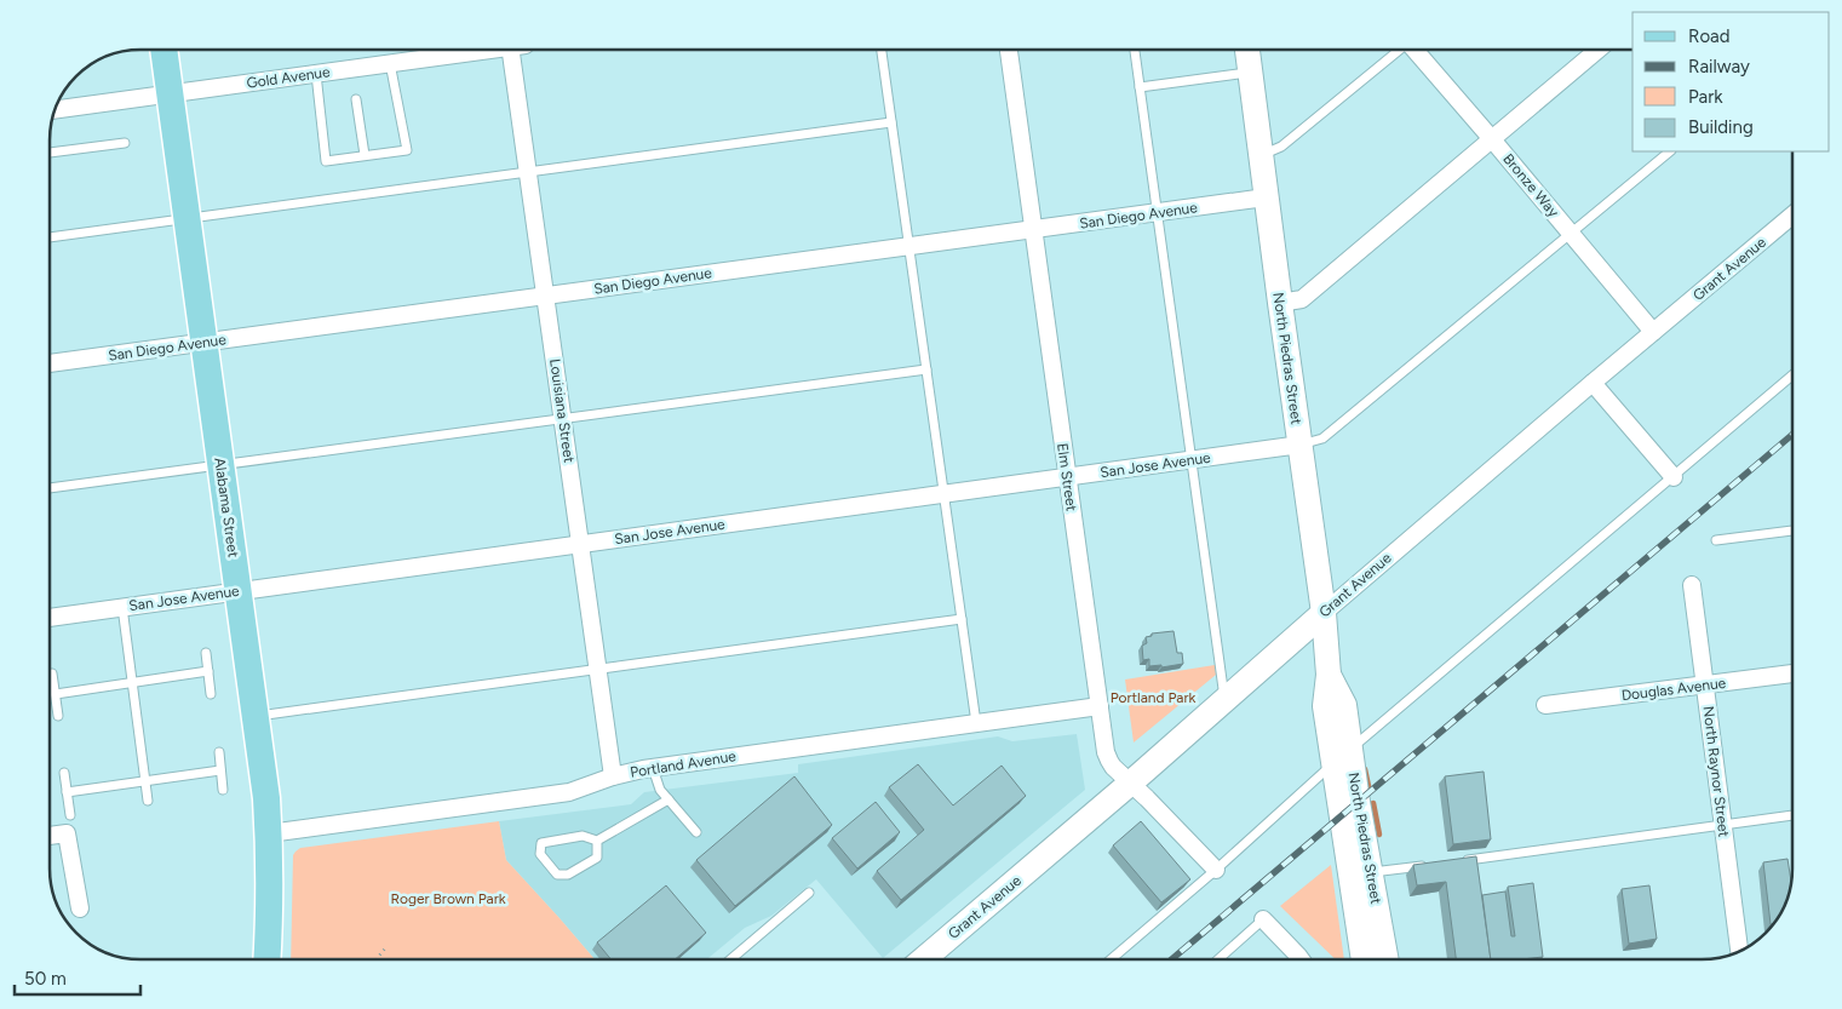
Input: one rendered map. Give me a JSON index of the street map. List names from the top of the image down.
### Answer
{
  "streets": {
    "main road": ["Grant Avenue", "North Piedras Street", "Alabama Street"],
    "street": [
      "Gold Avenue",
      "Bronze Way",
      "San Diego Avenue",
      "Louisiana Street",
      "San Jose Avenue",
      "Elm Street",
      "Douglas Avenue",
      "Portland Avenue",
      "North Raynor Street"
    ]
  },
  "crossings": [
    ["Gold Avenue", "Alabama Street"],
    ["Bronze Way", "Grant Avenue"],
    ["San Diego Avenue", "North Piedras Street"],
    ["San Diego Avenue", "Louisiana Street"],
    ["San Diego Avenue", "Elm Street"],
    ["San Diego Avenue", "Alabama Street"],
    ["Grant Avenue", "North Piedras Street"],
    ["Grant Avenue", "Elm Street"],
    ["North Piedras Street", "San Jose Avenue"],
    ["Louisiana Street", "San Jose Avenue"],
    ["Louisiana Street", "Portland Avenue"],
    ["San Jose Avenue", "Elm Street"],
    ["San Jose Avenue", "Alabama Street"],
    ["Elm Street", "Portland Avenue"],
    ["Alabama Street", "Portland Avenue"],
    ["Douglas Avenue", "North Raynor Street"]
  ],
  "parks": ["Portland Park", "Roger Brown Park"],
  "legend": [
    "Road",
    "Railway",
    "Park",
    "Building"
  ],
  "scale_bar": "50 m"
}
